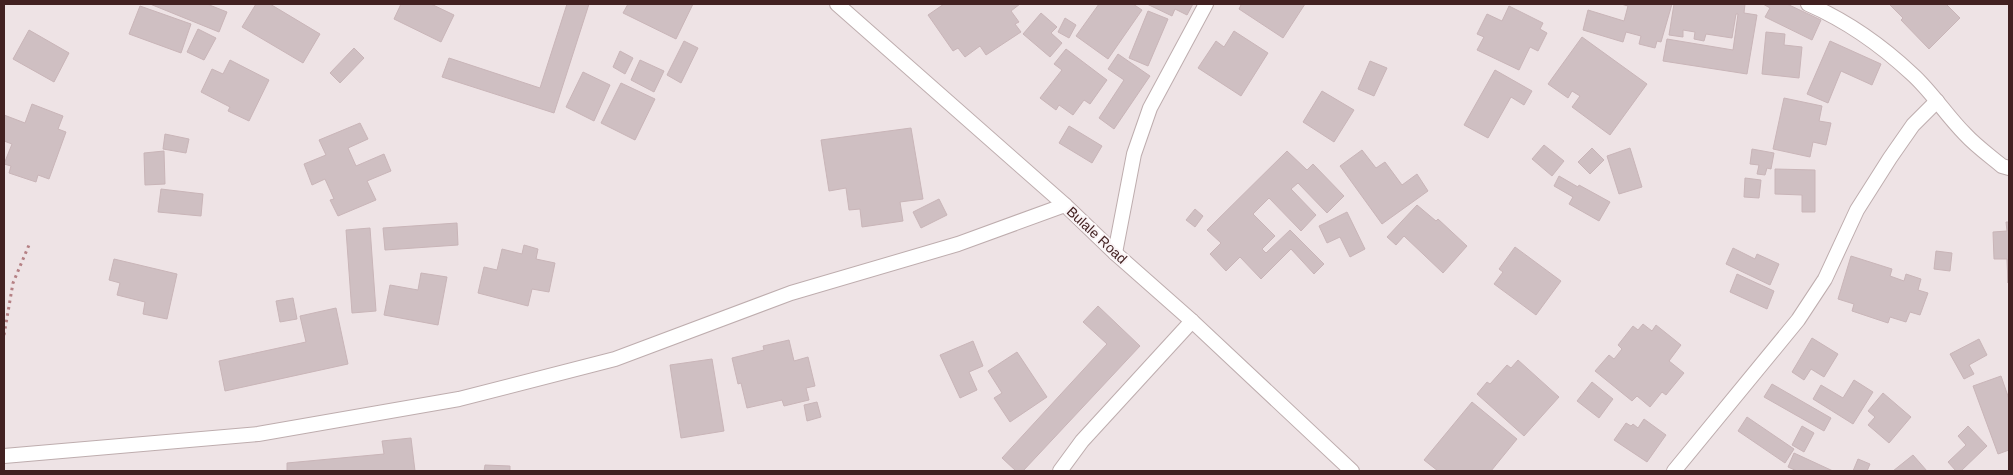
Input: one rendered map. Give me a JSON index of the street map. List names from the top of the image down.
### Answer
{
  "streets": {
    "street": ["Bulale Road"]
  }
}
